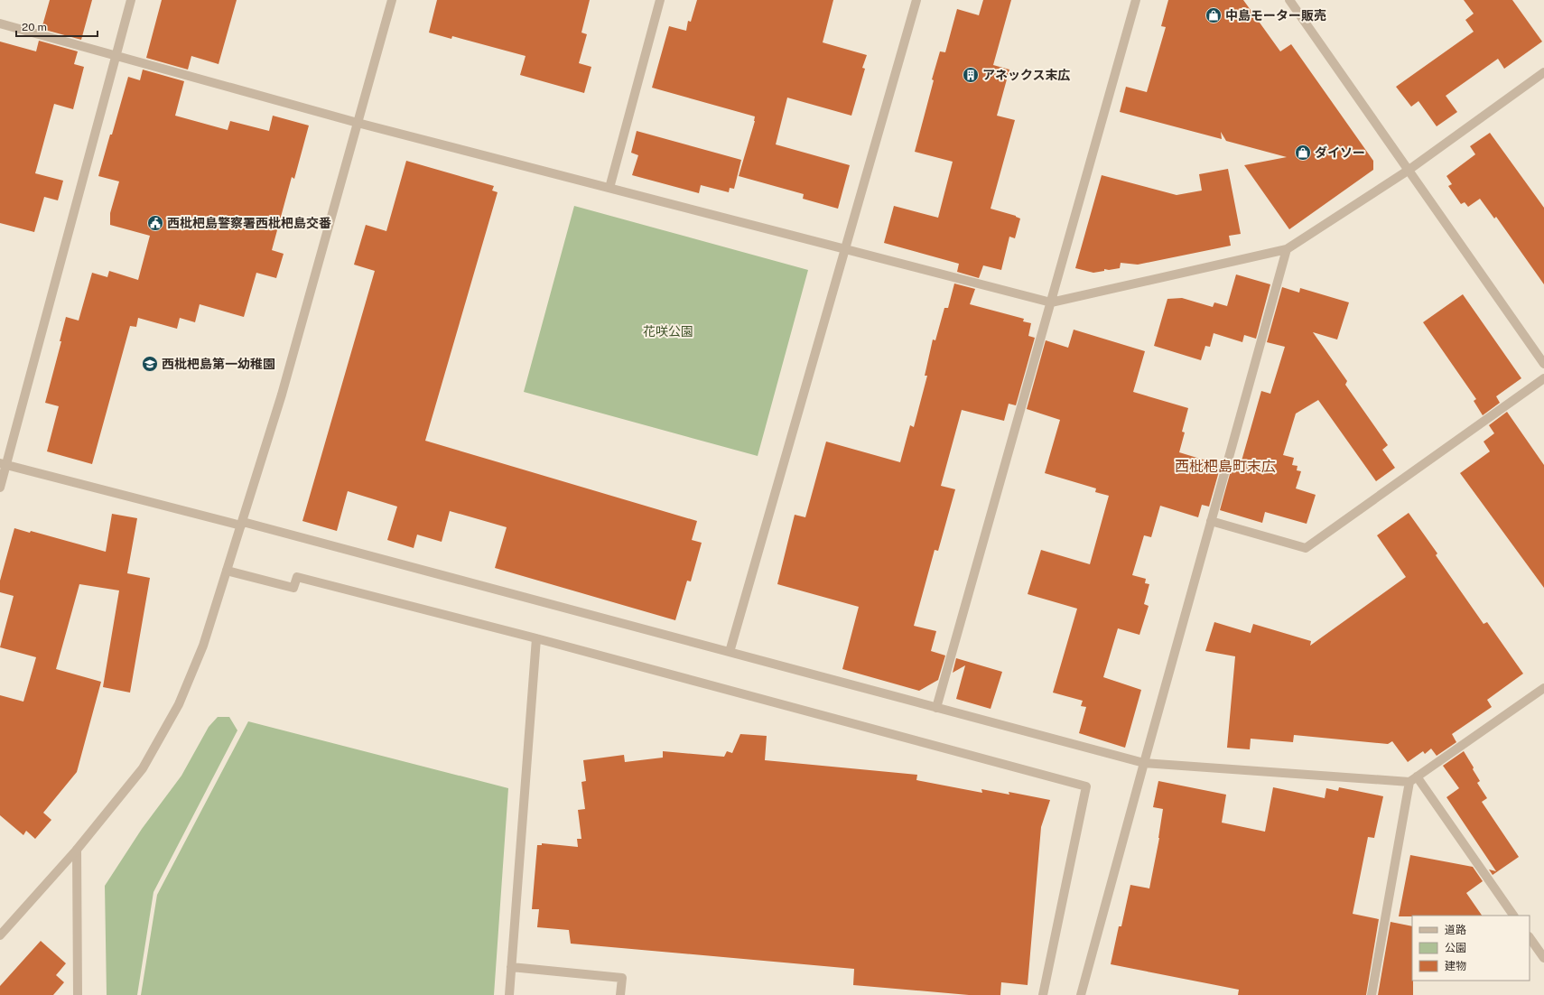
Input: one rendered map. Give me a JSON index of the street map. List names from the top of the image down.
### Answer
{
  "districts": ["西枇杷島町末広"],
  "parks": ["花咲公園"],
  "places": {
    "shop": ["中島モーター販売", "ダイソー"],
    "building": ["アネックス末広"],
    "public building": ["西枇杷島警察署西枇杷島交番"],
    "school or university": ["西枇杷島第一幼稚園"]
  },
  "legend": ["道路", "公園", "建物"],
  "scale_bar": "20 m"
}
